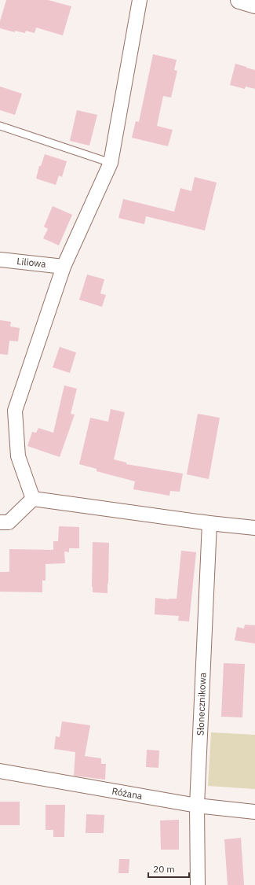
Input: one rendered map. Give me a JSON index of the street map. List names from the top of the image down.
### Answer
{
  "streets": {
    "street": ["Liliowa", "Słonecznikowa", "Różana"]
  },
  "crossings": [
    ["Słonecznikowa", "Różana"]
  ],
  "scale_bar": "20 m"
}
